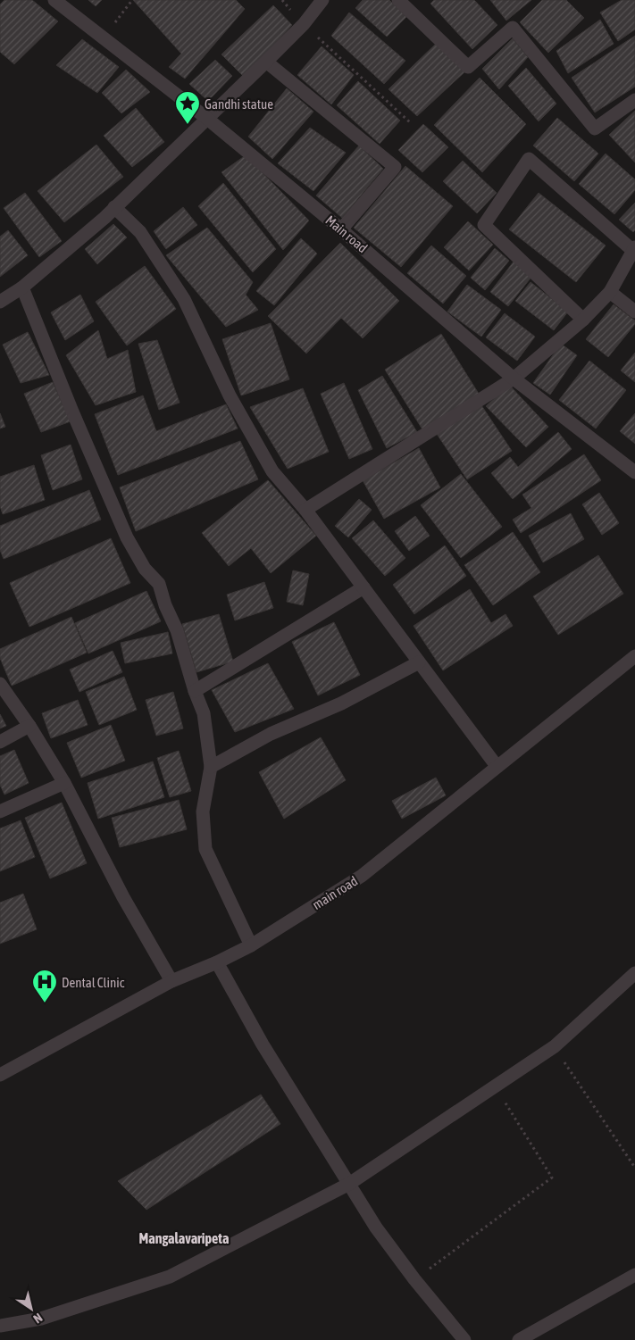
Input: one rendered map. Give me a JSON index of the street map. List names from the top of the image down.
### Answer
{
  "streets": {
    "street": ["Main road", "main road"]
  },
  "districts": ["Mangalavaripeta"],
  "places": {
    "place": ["Gandhi statue"],
    "hospital": ["Dental Clinic"]
  },
  "north": "bottom right"
}
